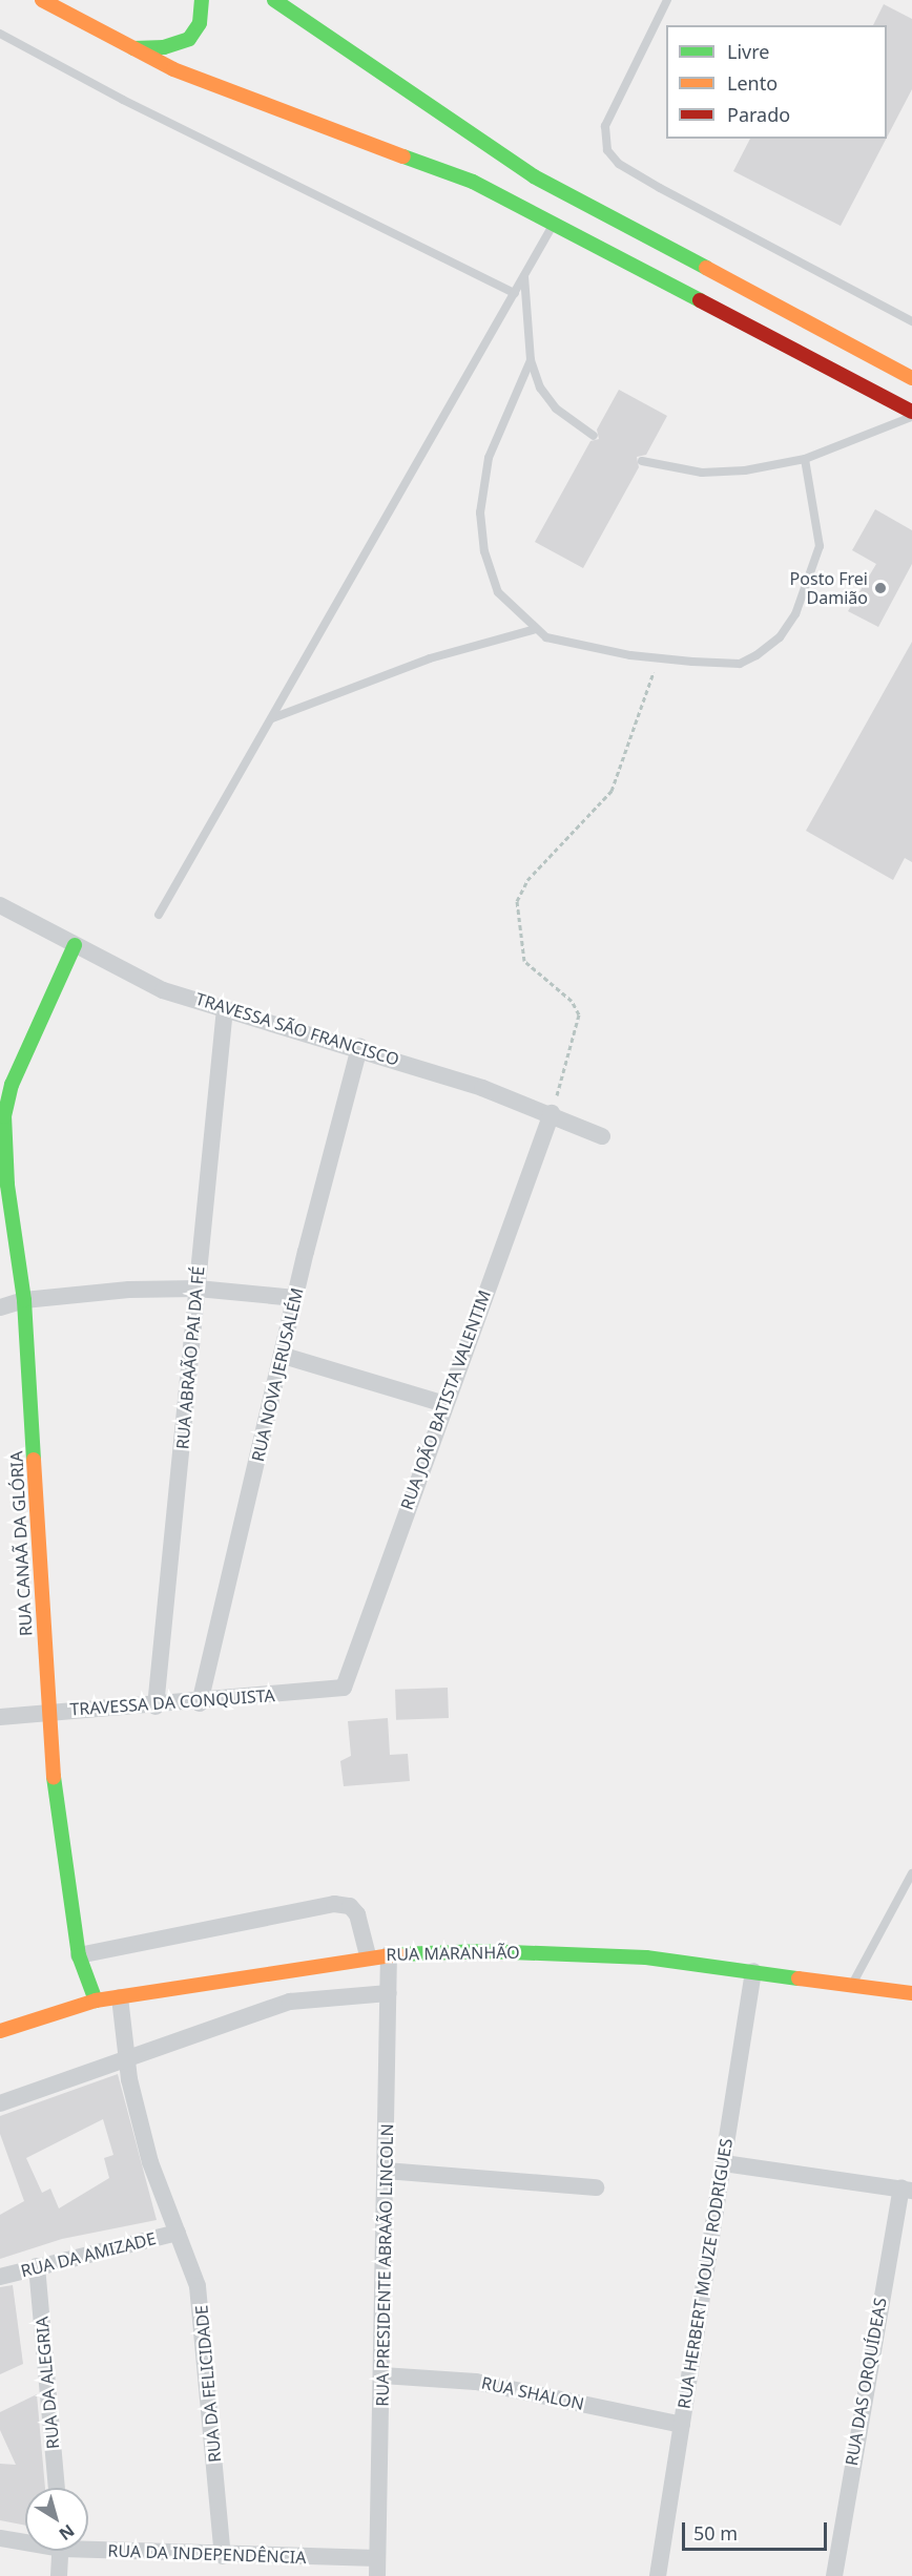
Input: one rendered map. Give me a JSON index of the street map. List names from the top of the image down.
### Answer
{
  "streets": {
    "main road": ["RUA CANAÃ DA GLÓRIA", "RUA MARANHÃO"],
    "street": [
      "TRAVESSA SÃO FRANCISCO",
      "RUA ABRAÃO PAI DA FÉ",
      "RUA NOVA JERUSALÉM",
      "RUA JOÃO BATISTA VALENTIM",
      "TRAVESSA DA CONQUISTA",
      "RUA DA AMIZADE",
      "RUA PRESIDENTE ABRAÃO LINCOLN",
      "RUA HERBERT MOUZE RODRIGUES",
      "RUA DAS ORQUÍDEAS",
      "RUA DA ALEGRIA",
      "RUA DA FELICIDADE",
      "RUA SHALON",
      "RUA DA INDEPENDÊNCIA"
    ]
  },
  "crossings": [
    ["TRAVESSA SÃO FRANCISCO", "RUA ABRAÃO PAI DA FÉ"],
    ["TRAVESSA SÃO FRANCISCO", "RUA NOVA JERUSALÉM"],
    ["TRAVESSA SÃO FRANCISCO", "RUA JOÃO BATISTA VALENTIM"],
    ["TRAVESSA SÃO FRANCISCO", "RUA CANAÃ DA GLÓRIA"],
    ["RUA ABRAÃO PAI DA FÉ", "TRAVESSA DA CONQUISTA"],
    ["RUA NOVA JERUSALÉM", "TRAVESSA DA CONQUISTA"],
    ["RUA JOÃO BATISTA VALENTIM", "TRAVESSA DA CONQUISTA"],
    ["RUA CANAÃ DA GLÓRIA", "TRAVESSA DA CONQUISTA"],
    ["RUA CANAÃ DA GLÓRIA", "RUA MARANHÃO"],
    ["RUA MARANHÃO", "RUA PRESIDENTE ABRAÃO LINCOLN"],
    ["RUA MARANHÃO", "RUA HERBERT MOUZE RODRIGUES"],
    ["RUA MARANHÃO", "RUA DA FELICIDADE"],
    ["RUA DA AMIZADE", "RUA DA ALEGRIA"],
    ["RUA DA AMIZADE", "RUA DA FELICIDADE"],
    ["RUA PRESIDENTE ABRAÃO LINCOLN", "RUA SHALON"],
    ["RUA PRESIDENTE ABRAÃO LINCOLN", "RUA DA INDEPENDÊNCIA"],
    ["RUA HERBERT MOUZE RODRIGUES", "RUA SHALON"],
    ["RUA DA FELICIDADE", "RUA DA INDEPENDÊNCIA"]
  ],
  "places": ["Posto Frei Damião"],
  "legend": ["Livre", "Lento", "Parado"],
  "scale_bar": "50 m",
  "north": "bottom right"
}
